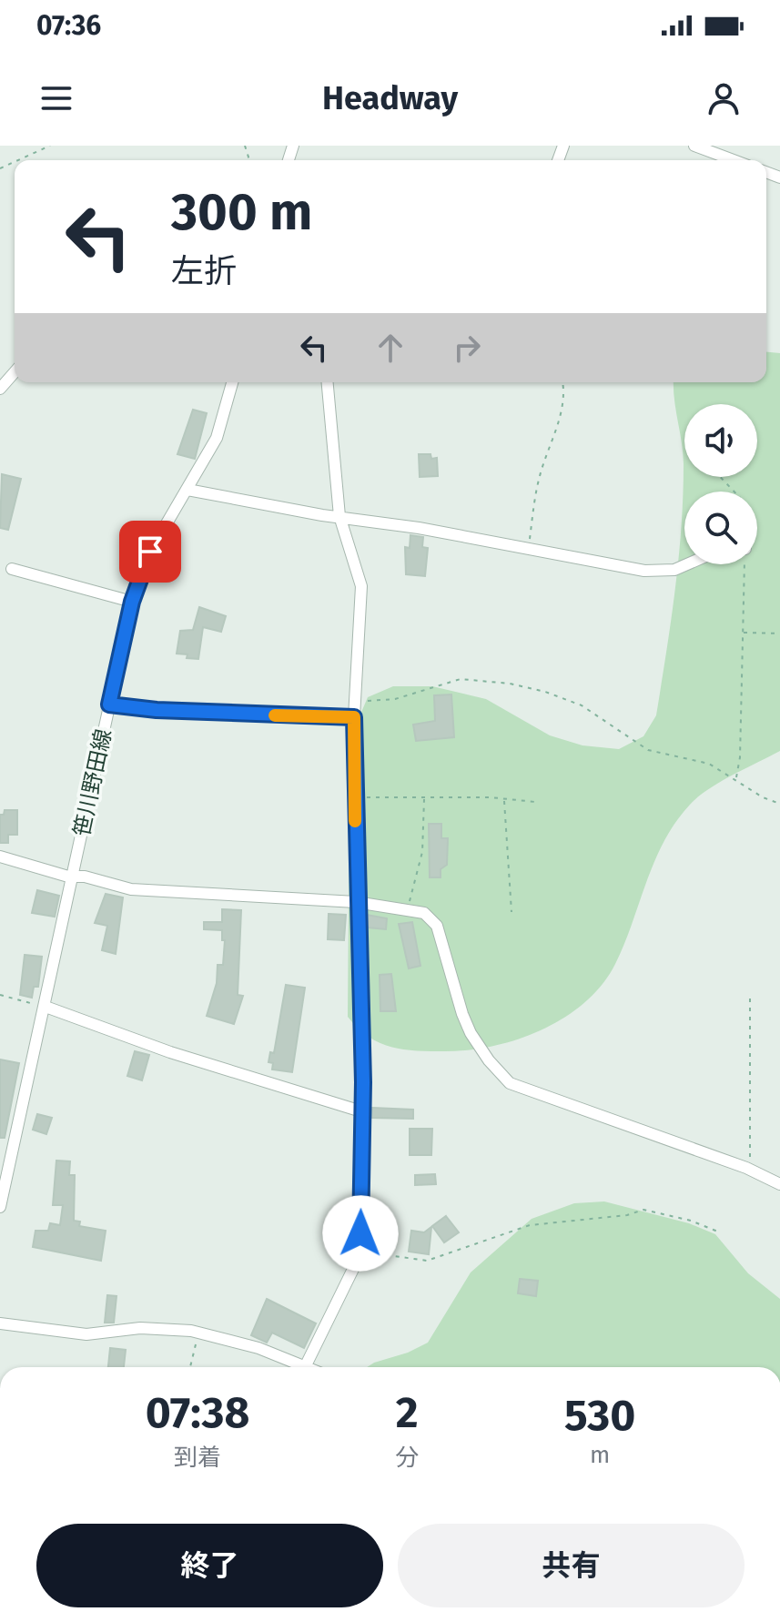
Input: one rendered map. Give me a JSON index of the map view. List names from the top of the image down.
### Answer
{
  "streets": {
    "street": ["笹川野田線"]
  },
  "page": {
    "status": "07:36",
    "header": "Headway",
    "turn": ["300 m", "左折"],
    "eta": [
      "07:38",
      "到着",
      "2",
      "分",
      "530",
      "m"
    ],
    "buttons": ["終了", "共有"]
  }
}
